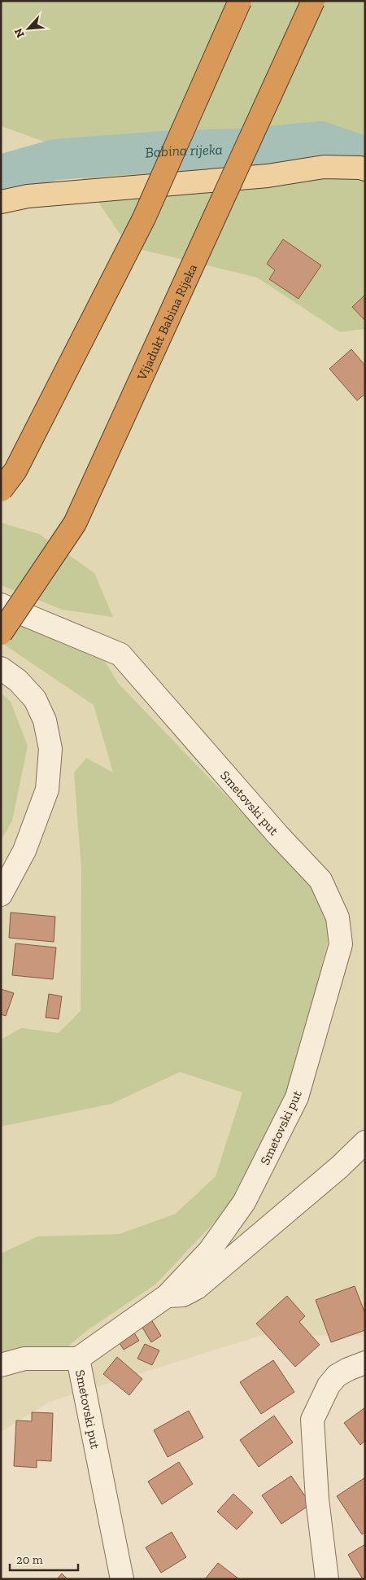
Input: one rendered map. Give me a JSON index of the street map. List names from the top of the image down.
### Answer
{
  "streets": {
    "highway": ["Vijadukt Babina Rijeka"],
    "street": ["Smetovski put"]
  },
  "water": ["Babina rijeka"],
  "scale_bar": "20 m",
  "north": "bottom left"
}
